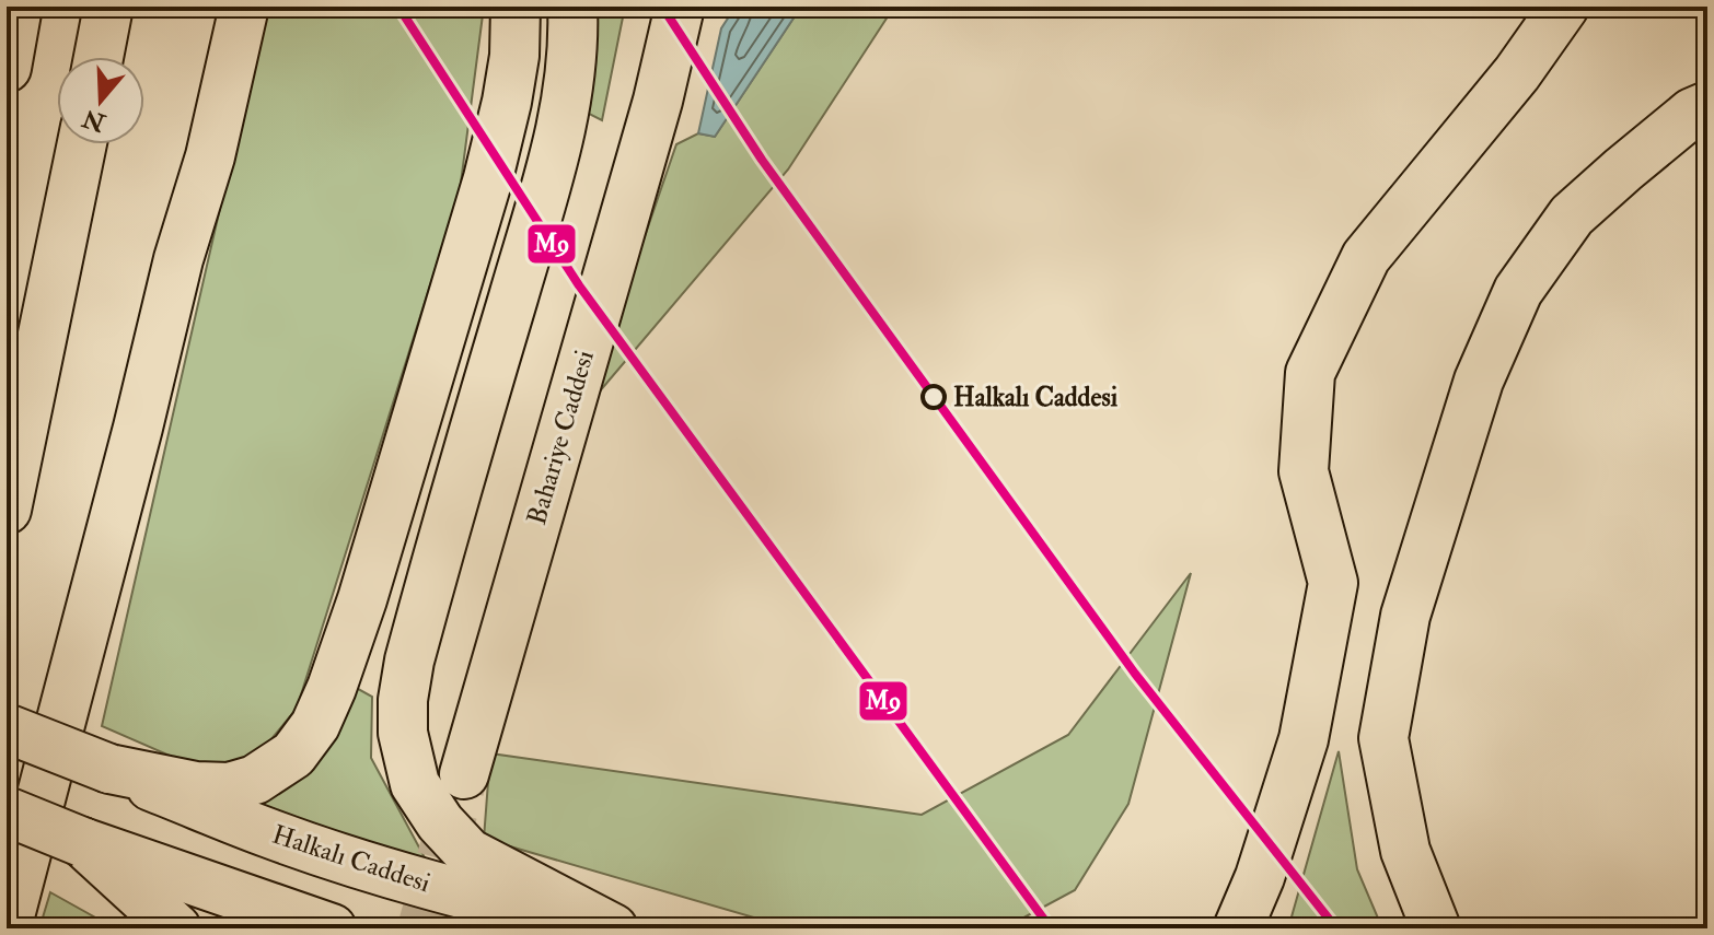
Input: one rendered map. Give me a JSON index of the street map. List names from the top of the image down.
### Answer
{
  "streets": {
    "main road": ["Bahariye Caddesi", "Halkalı Caddesi"]
  },
  "places": ["Halkalı Caddesi"],
  "lines": ["transit line M9"],
  "north": "bottom"
}
